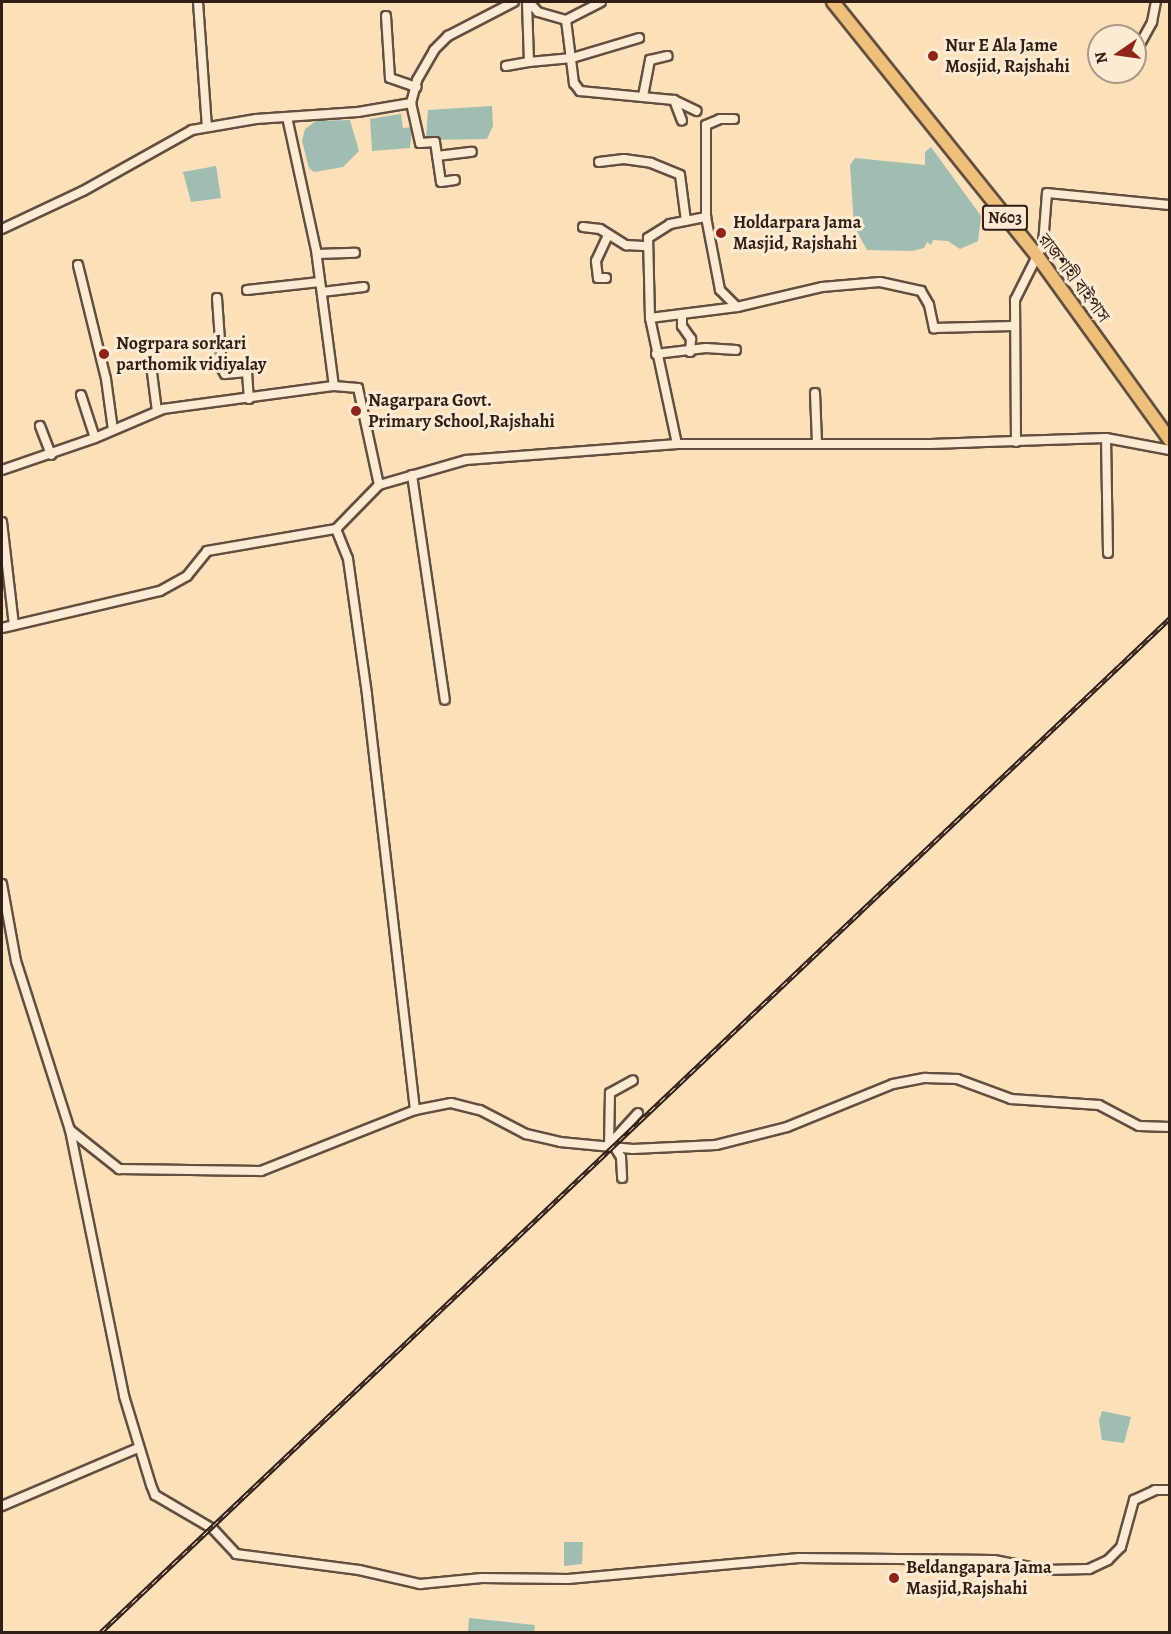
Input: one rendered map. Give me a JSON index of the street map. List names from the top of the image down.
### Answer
{
  "streets": {
    "highway": ["N603", "রাজশাহী বাইপাস"]
  },
  "places": [
    "Nur E Ala Jame Mosjid, Rajshahi",
    "Holdarpara Jama Masjid, Rajshahi",
    "Nogrpara sorkari parthomik vidiyalay",
    "Nagarpara Govt. Primary School,Rajshahi",
    "Beldangapara Jama Masjid,Rajshahi"
  ],
  "north": "left"
}
